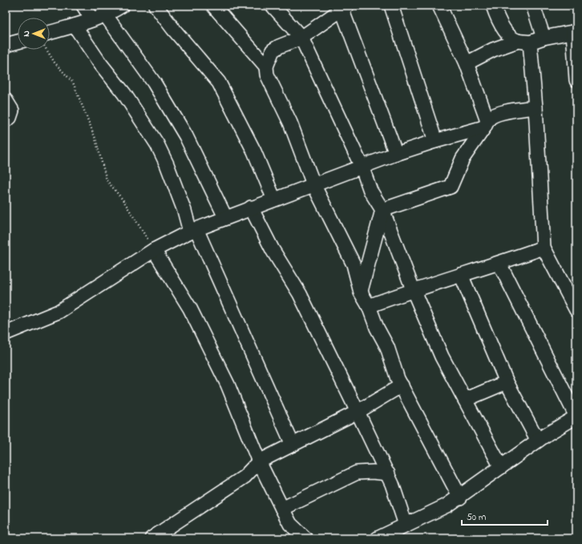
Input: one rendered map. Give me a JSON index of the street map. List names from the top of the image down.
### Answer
{
  "scale_bar": "50 m",
  "north": "left"
}
